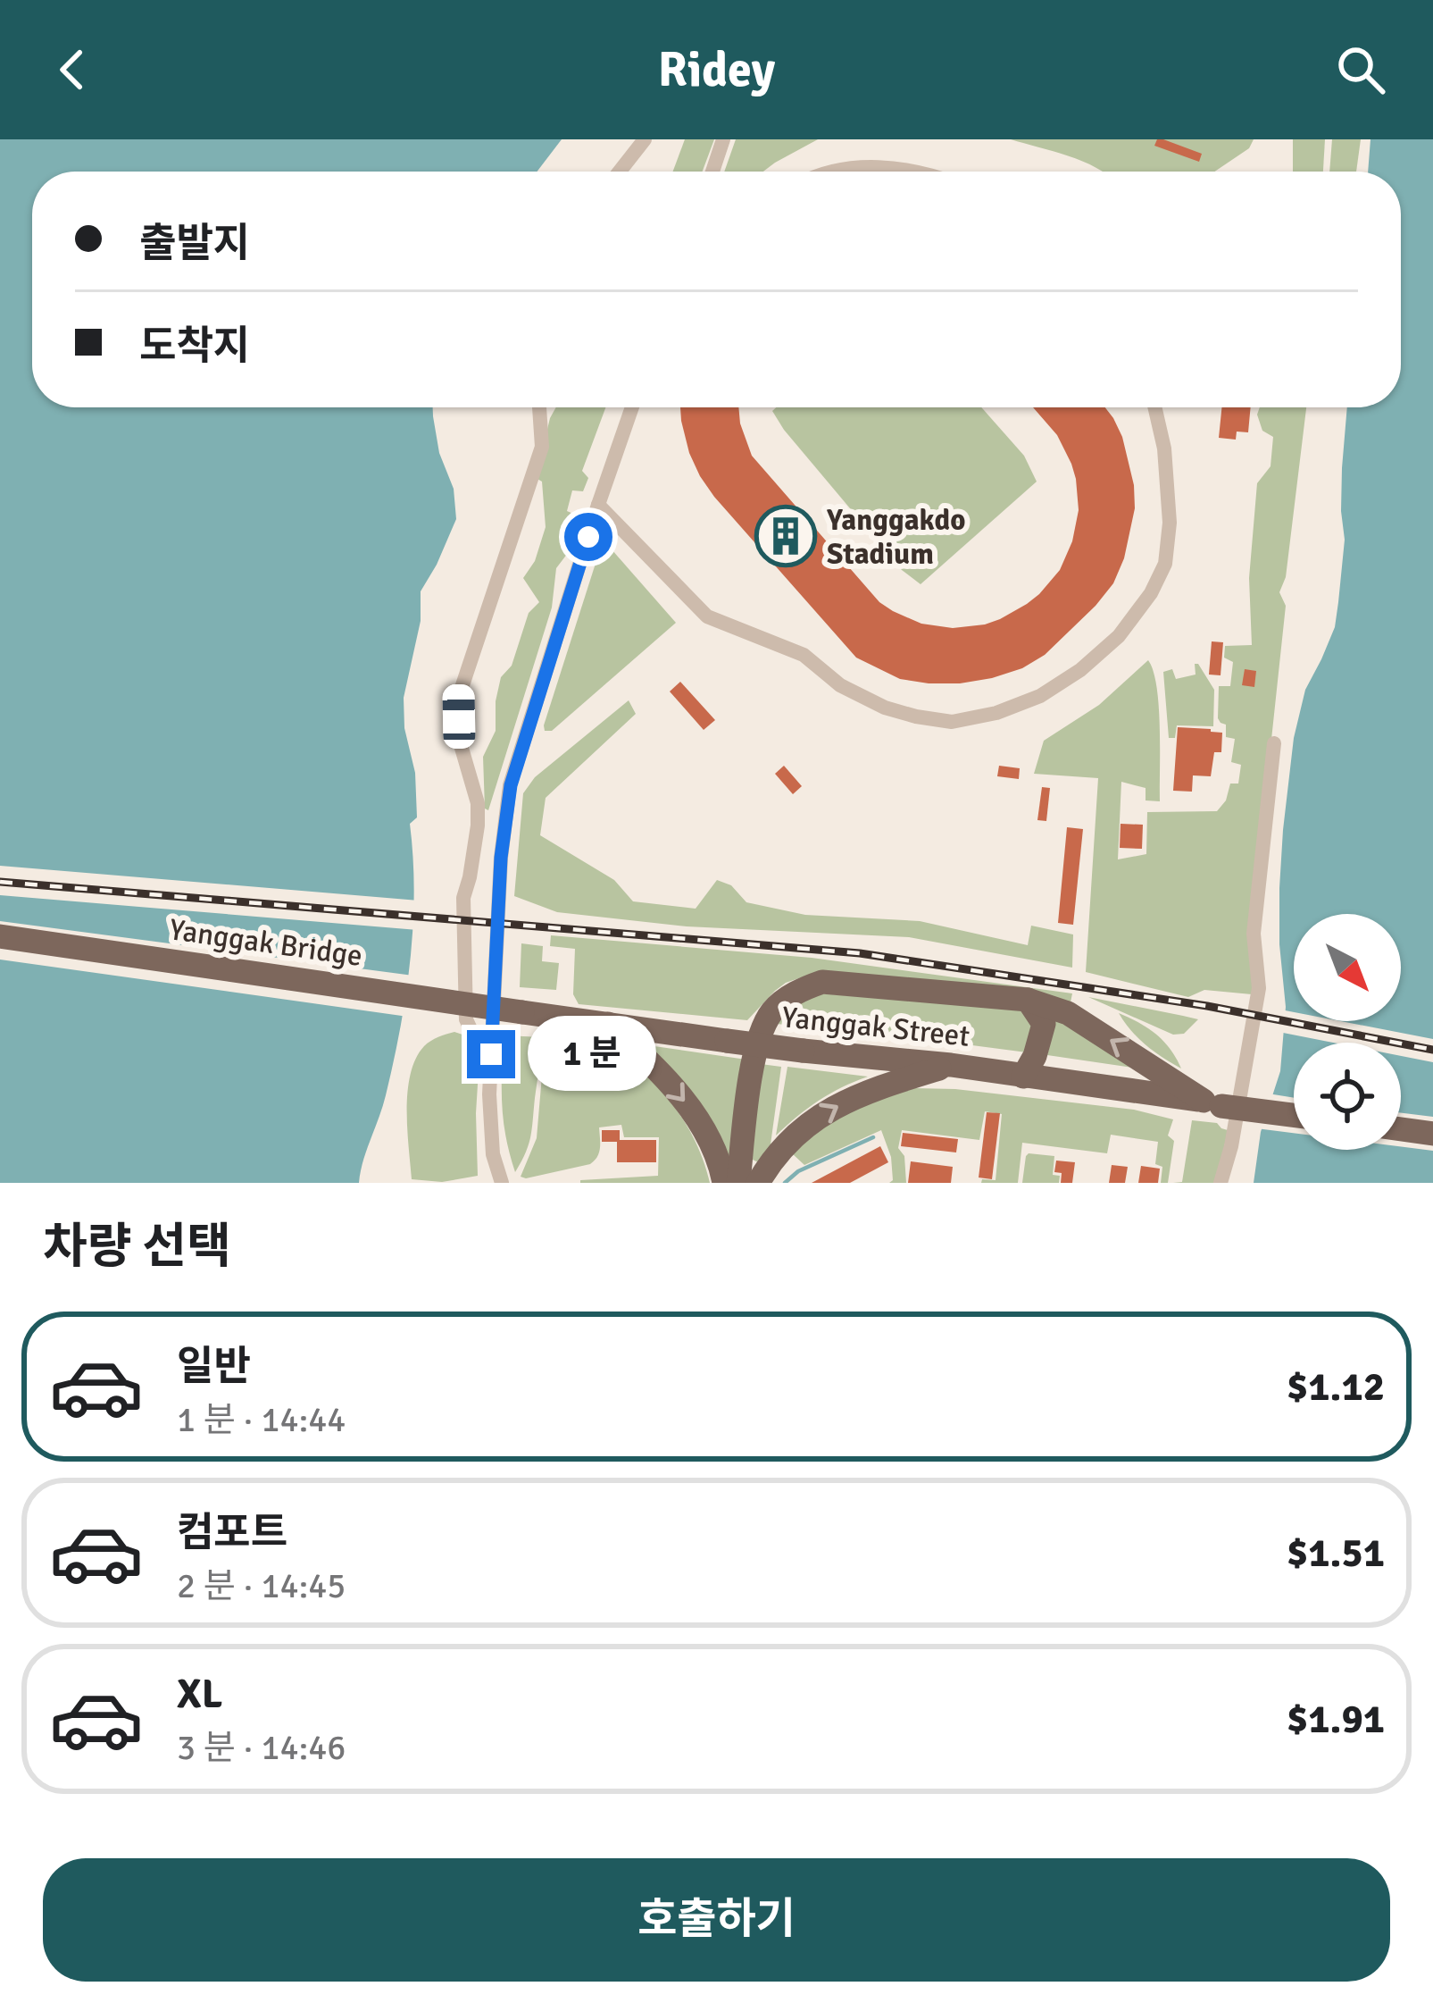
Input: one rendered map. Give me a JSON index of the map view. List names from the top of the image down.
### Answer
{
  "streets": {
    "main road": ["Yanggak Bridge", "Yanggak Street"]
  },
  "crossings": [
    ["Yanggak Bridge", "Yanggak Street"]
  ],
  "places": {
    "building": ["Yanggakdo Stadium"]
  },
  "north": "bottom right",
  "page": {
    "header": "Ridey",
    "banner": ["출발지", "도착지"],
    "bubble": "1 분",
    "heading": "차량 선택",
    "list": [
      {
        "name": "일반",
        "note": "1 분 · 14:44",
        "value": "$1.12"
      },
      {
        "name": "컴포트",
        "note": "2 분 · 14:45",
        "value": "$1.51"
      },
      {
        "name": "XL",
        "note": "3 분 · 14:46",
        "value": "$1.91"
      }
    ],
    "buttons": "호출하기"
  }
}
